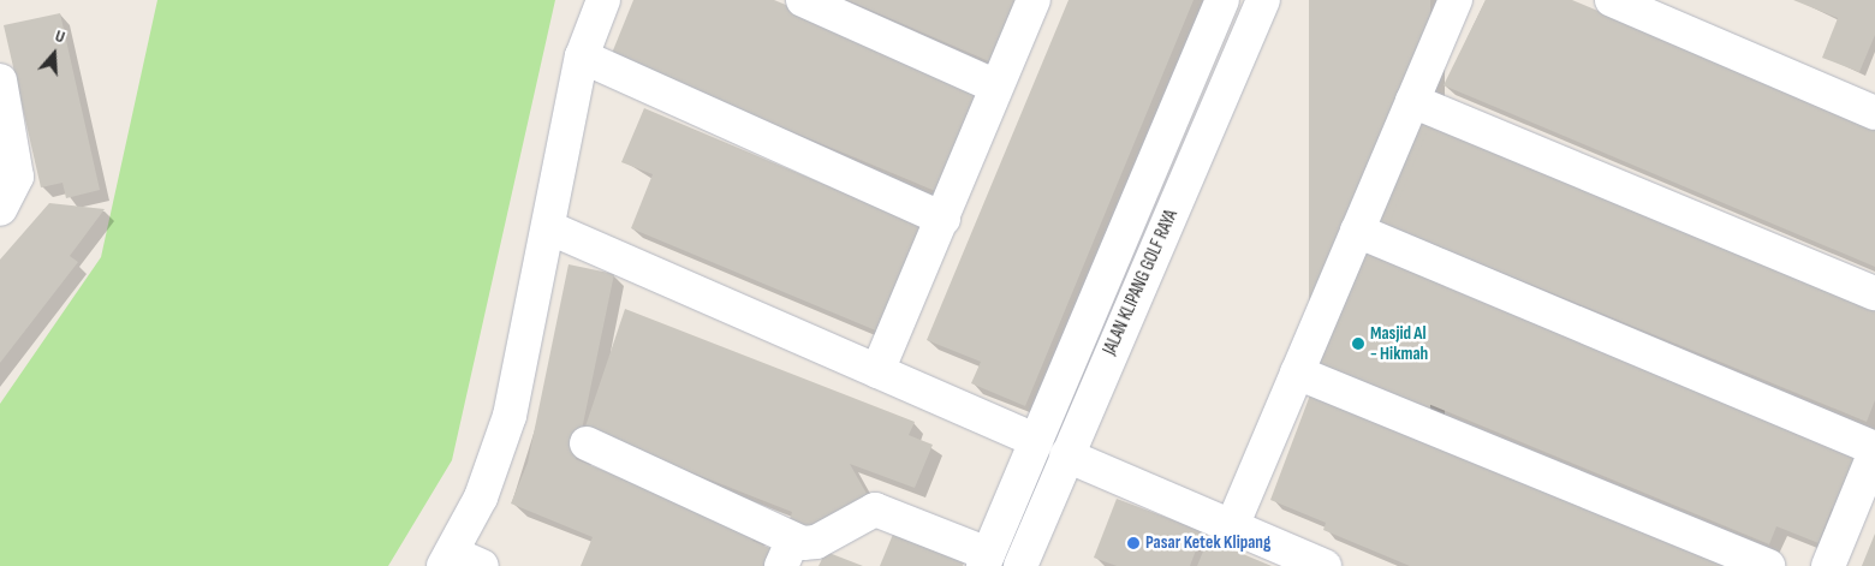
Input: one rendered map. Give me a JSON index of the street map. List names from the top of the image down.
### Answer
{
  "streets": {
    "street": ["JALAN KLIPANG GOLF RAYA"]
  },
  "places": ["Masjid Al - Hikmah", "Pasar Ketek Klipang"],
  "north": "top"
}
